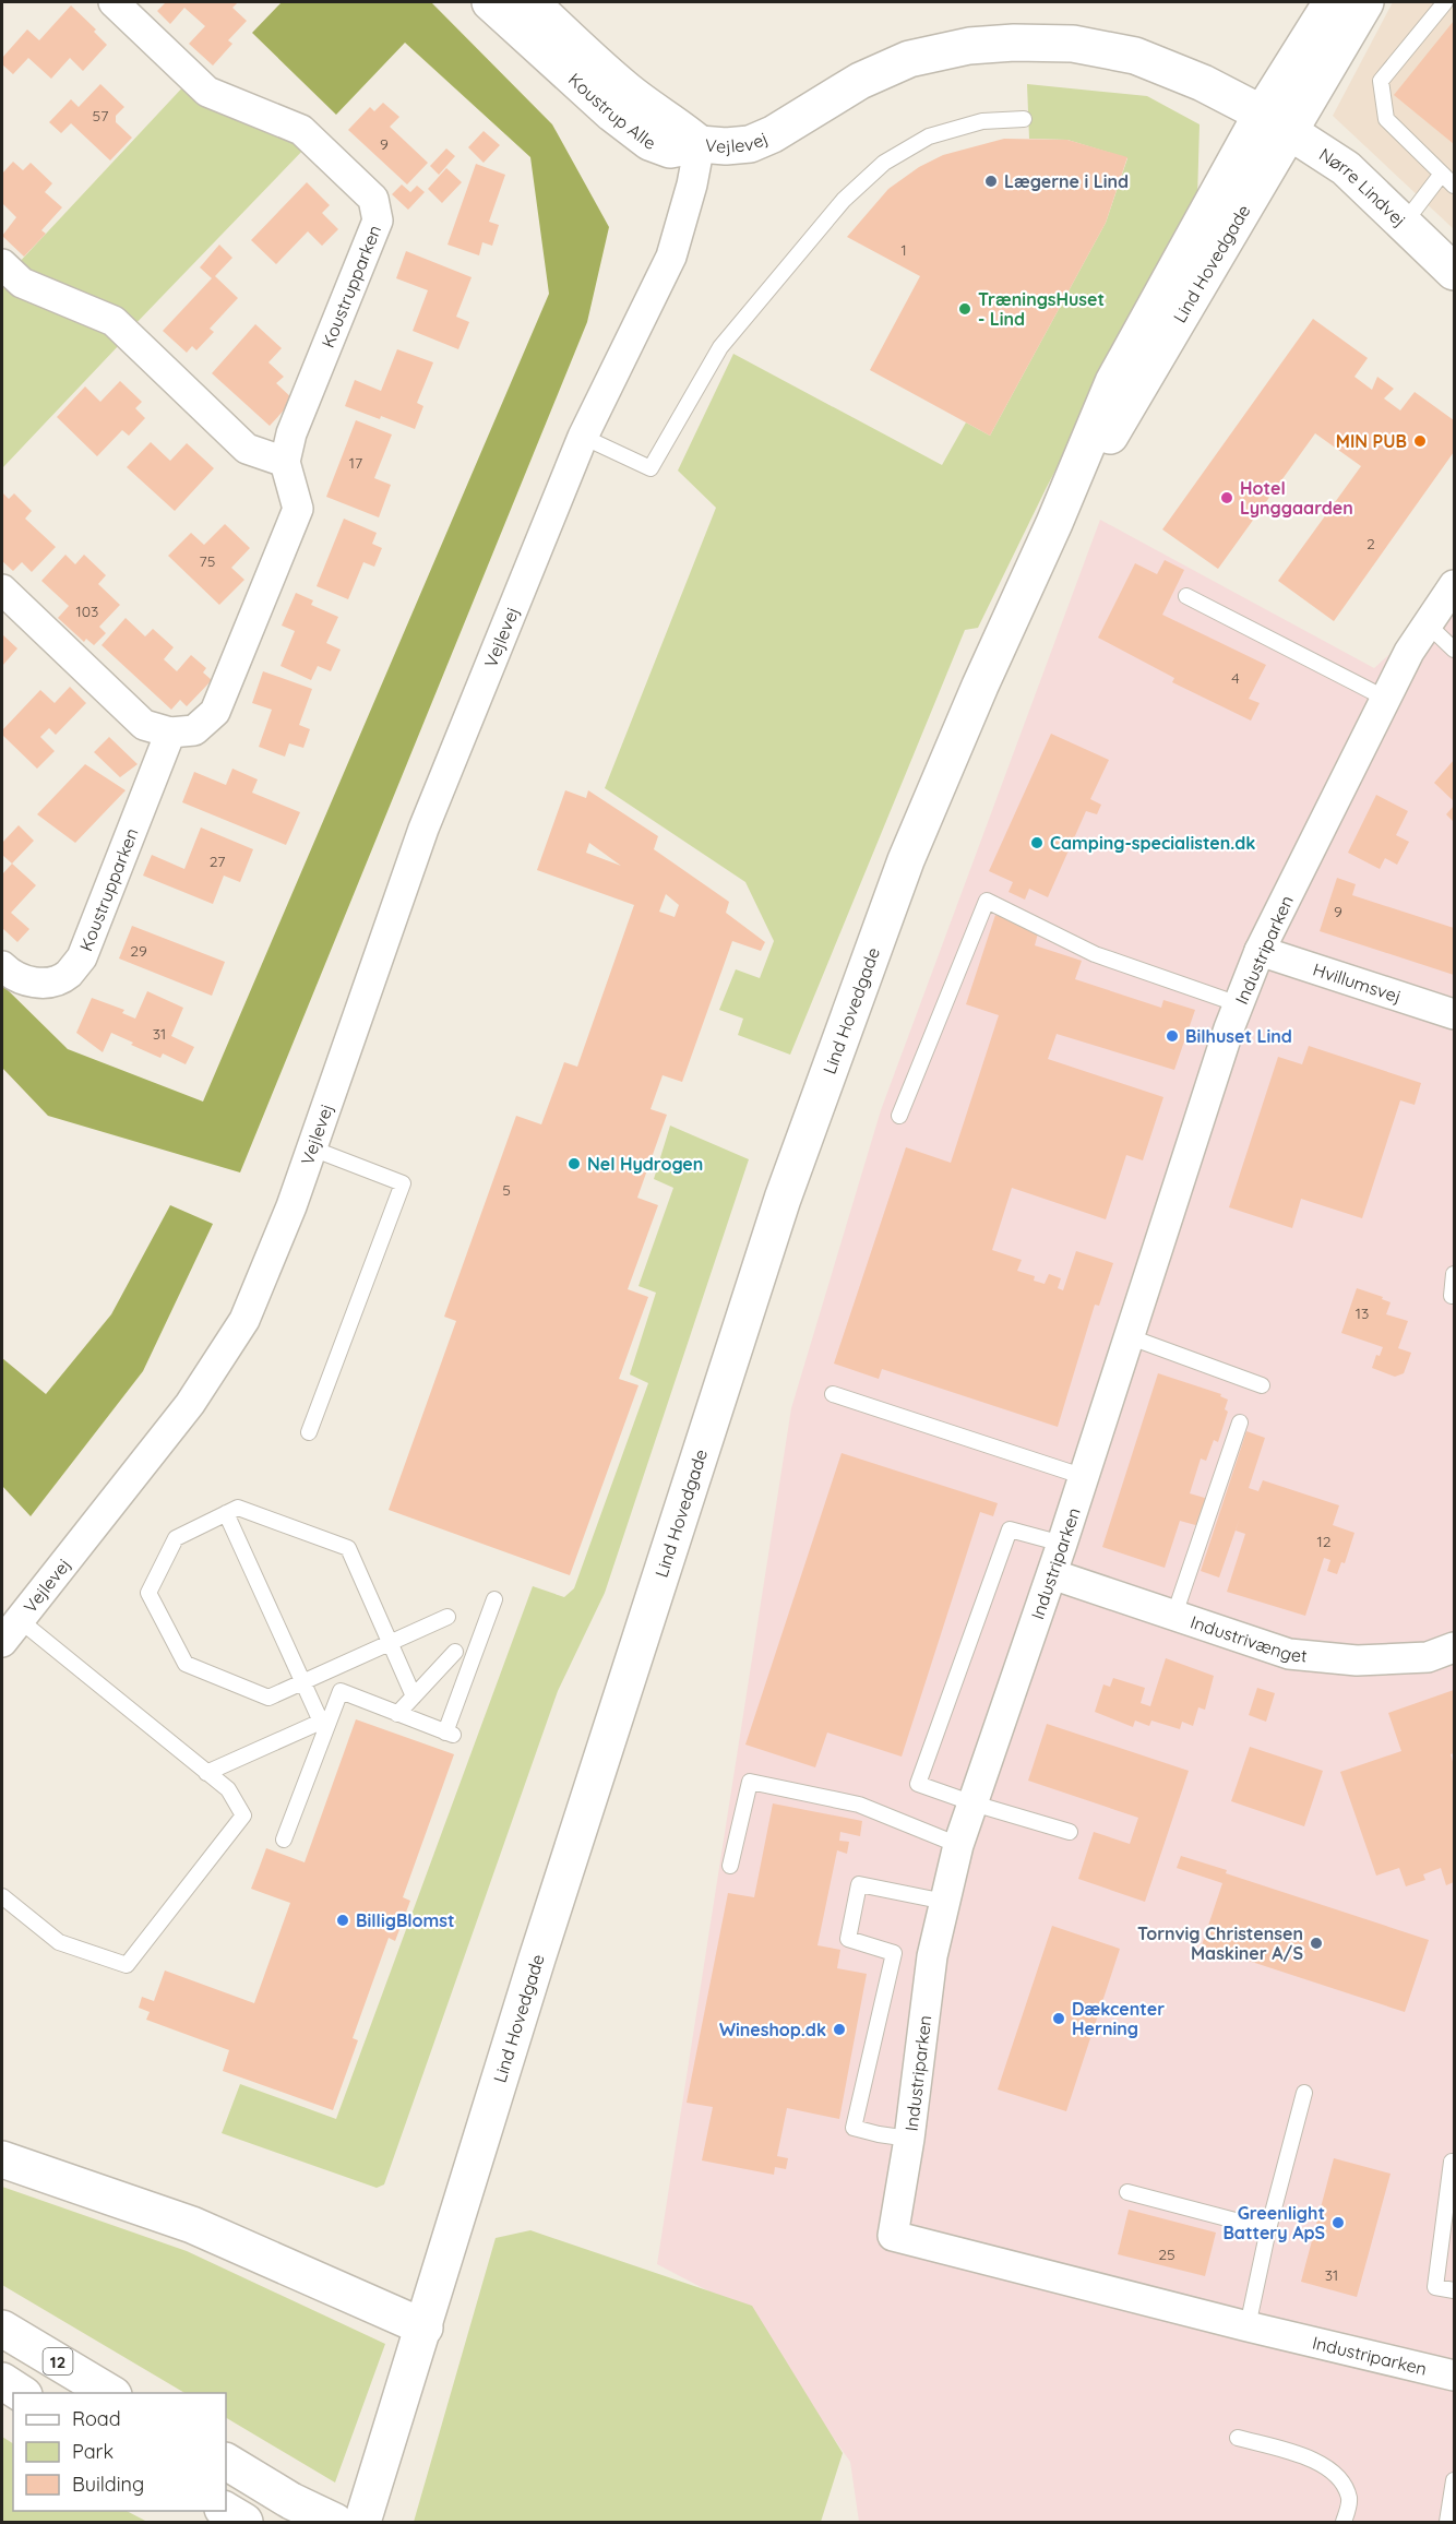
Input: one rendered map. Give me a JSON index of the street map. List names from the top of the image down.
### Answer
{
  "streets": {
    "main road": [
      "Koustrup Alle",
      "Vejlevej",
      "Nørre Lindvej",
      "Lind Hovedgade",
      "12"
    ],
    "street": [
      "Koustrupparken",
      "Industriparken",
      "Hvillumsvej",
      "Industrivænget"
    ]
  },
  "crossings": [
    ["Koustrup Alle", "Vejlevej"],
    ["Vejlevej", "Nørre Lindvej"],
    ["Vejlevej", "Lind Hovedgade"],
    ["Nørre Lindvej", "Lind Hovedgade"],
    ["Industriparken", "Hvillumsvej"],
    ["Industriparken", "Industrivænget"]
  ],
  "places": [
    "Lægerne i Lind",
    "TræningsHuset - Lind",
    "MIN PUB",
    "Hotel Lynggaarden",
    "Camping-specialisten.dk",
    "Bilhuset Lind",
    "Nel Hydrogen",
    "BilligBlomst",
    "Tornvig Christensen Maskiner A/S",
    "Dækcenter Herning",
    "Wineshop.dk",
    "Greenlight Battery ApS"
  ],
  "house_numbers": [
    "57",
    "9",
    "1",
    "17",
    "2",
    "75",
    "103",
    "4",
    "27",
    "9",
    "29",
    "31",
    "5",
    "13",
    "12",
    "25",
    "31"
  ],
  "legend": ["Road", "Park", "Building"]
}
